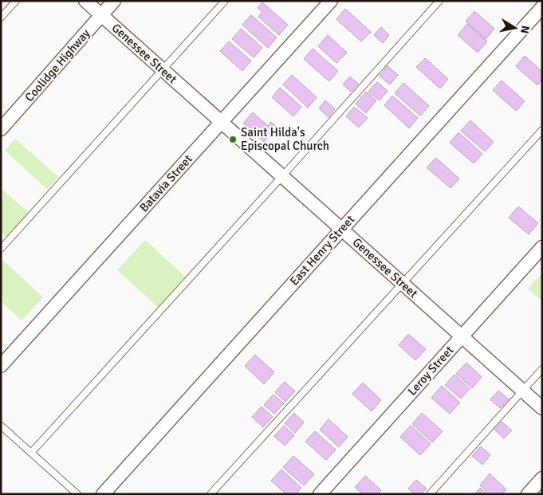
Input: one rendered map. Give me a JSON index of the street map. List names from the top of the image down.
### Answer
{
  "streets": {
    "street": [
      "Genessee Street",
      "Coolidge Highway",
      "Batavia Street",
      "East Henry Street",
      "Leroy Street"
    ]
  },
  "crossings": [
    ["Genessee Street", "Coolidge Highway"],
    ["Genessee Street", "Batavia Street"],
    ["Genessee Street", "East Henry Street"],
    ["Genessee Street", "Leroy Street"]
  ],
  "places": ["Saint Hilda's Episcopal Church"],
  "north": "right"
}
